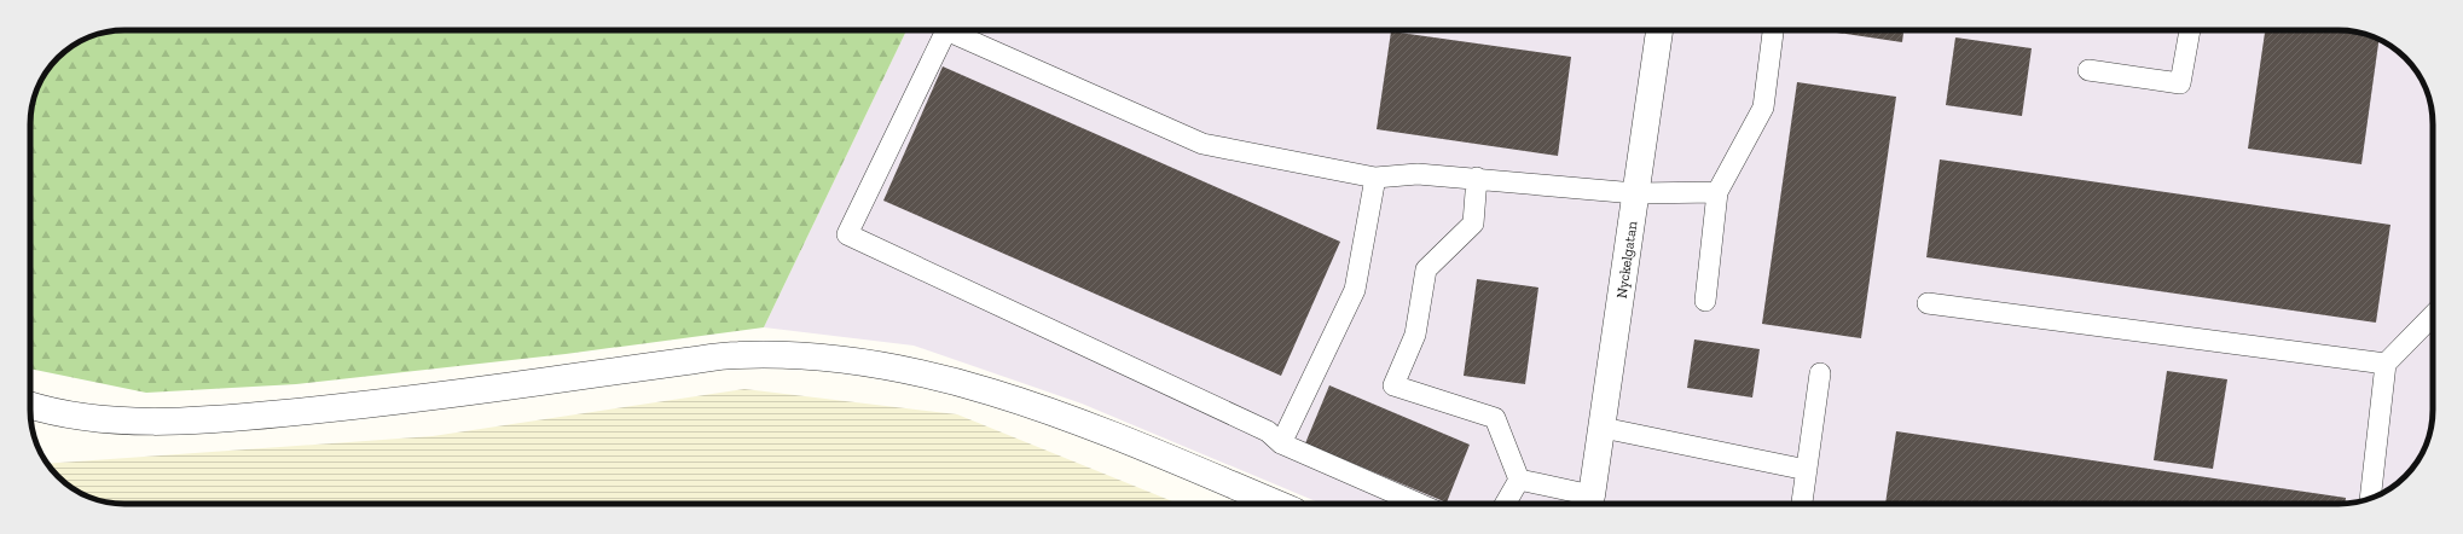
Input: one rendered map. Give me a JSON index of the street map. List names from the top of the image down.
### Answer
{
  "streets": {
    "street": ["Nyckelgatan"]
  }
}
